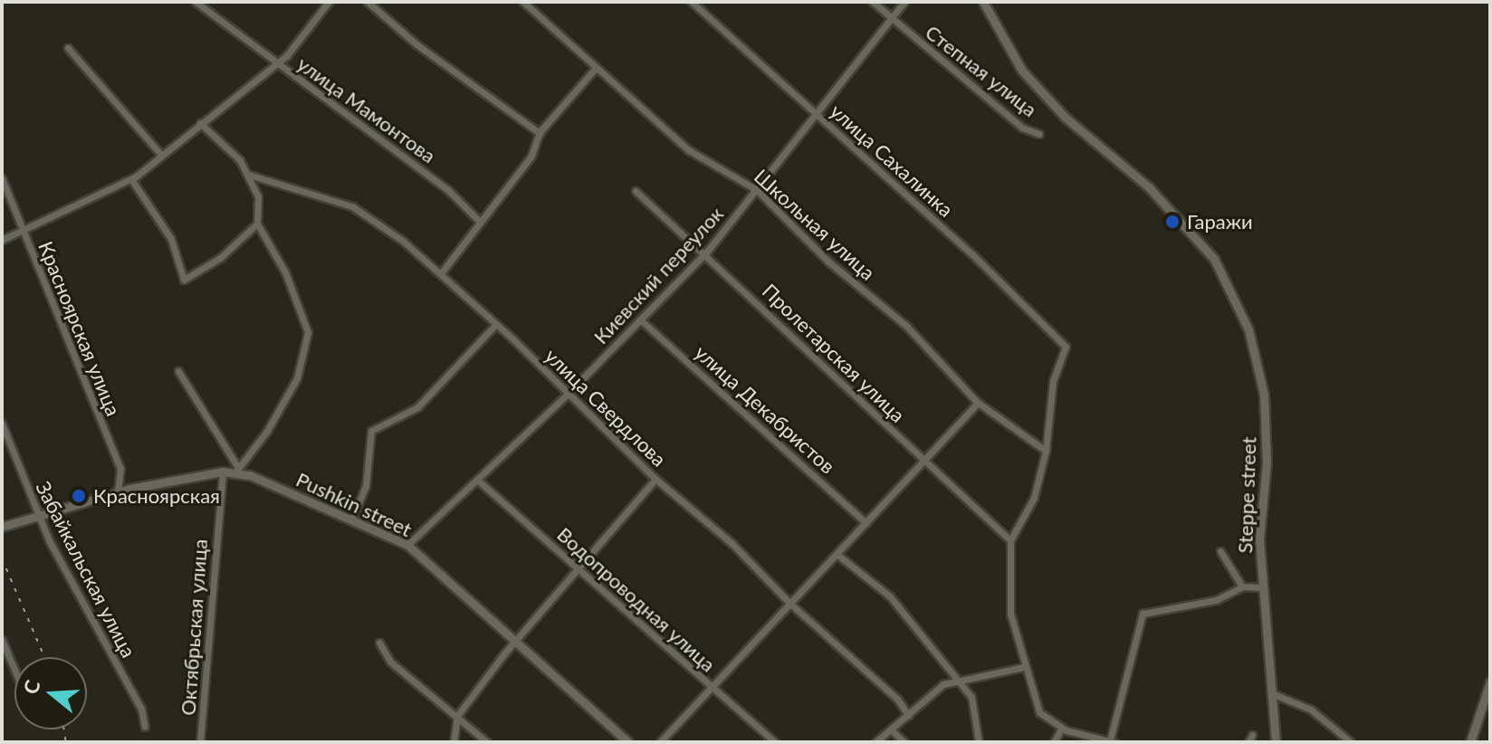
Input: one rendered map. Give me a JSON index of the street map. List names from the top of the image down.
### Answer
{
  "streets": {
    "main road": ["Steppe street", "Pushkin street"],
    "street": [
      "Степная улица",
      "улица Мамонтова",
      "улица Сахалинка",
      "Школьная улица",
      "Киевский переулок",
      "Красноярская улица",
      "Пролетарская улица",
      "улица Свердлова",
      "улица Декабристов",
      "Забайкальская улица",
      "Водопроводная улица",
      "Октябрьская улица"
    ]
  },
  "crossings": [
    ["Степная улица", "Киевский переулок"],
    ["улица Сахалинка", "Школьная улица"],
    ["улица Сахалинка", "Киевский переулок"],
    ["Школьная улица", "Киевский переулок"],
    ["Киевский переулок", "Пролетарская улица"],
    ["Киевский переулок", "улица Свердлова"],
    ["Киевский переулок", "улица Декабристов"],
    ["Киевский переулок", "Pushkin street"],
    ["Киевский переулок", "Водопроводная улица"],
    ["Красноярская улица", "Pushkin street"],
    ["Pushkin street", "Забайкальская улица"],
    ["Pushkin street", "Октябрьская улица"]
  ],
  "places": ["Гаражи", "Красноярская"],
  "north": "left"
}
